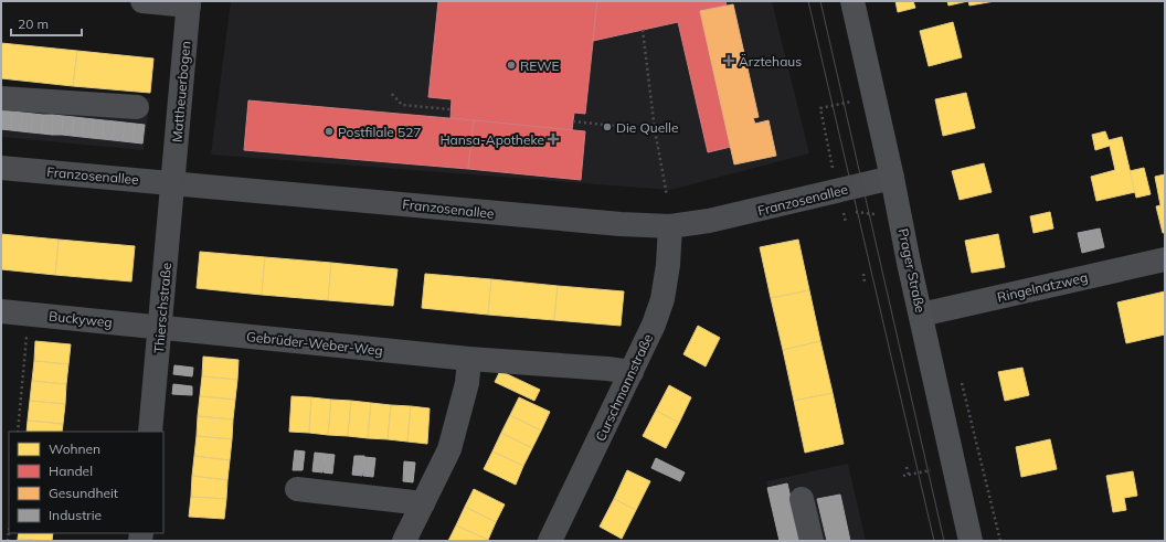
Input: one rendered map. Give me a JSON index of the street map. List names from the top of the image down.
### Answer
{
  "streets": {
    "main road": ["Prager Straße"],
    "street": [
      "Mattheuerbogen",
      "Franzosenallee",
      "Ringelnatzweg",
      "Thierschstraße",
      "Buckyweg",
      "Gebrüder-Weber-Weg",
      "Curschmannstraße"
    ]
  },
  "crossings": [
    ["Mattheuerbogen", "Franzosenallee"],
    ["Mattheuerbogen", "Thierschstraße"],
    ["Franzosenallee", "Prager Straße"],
    ["Franzosenallee", "Thierschstraße"],
    ["Franzosenallee", "Curschmannstraße"],
    ["Prager Straße", "Ringelnatzweg"],
    ["Thierschstraße", "Buckyweg"],
    ["Thierschstraße", "Gebrüder-Weber-Weg"],
    ["Buckyweg", "Gebrüder-Weber-Weg"],
    ["Gebrüder-Weber-Weg", "Curschmannstraße"]
  ],
  "places": {
    "health": ["Ärztehaus", "Hansa-Apotheke"],
    "other": ["REWE", "Die Quelle", "Postfilale 527"]
  },
  "legend": [
    "Wohnen",
    "Handel",
    "Gesundheit",
    "Industrie"
  ],
  "scale_bar": "20 m"
}
